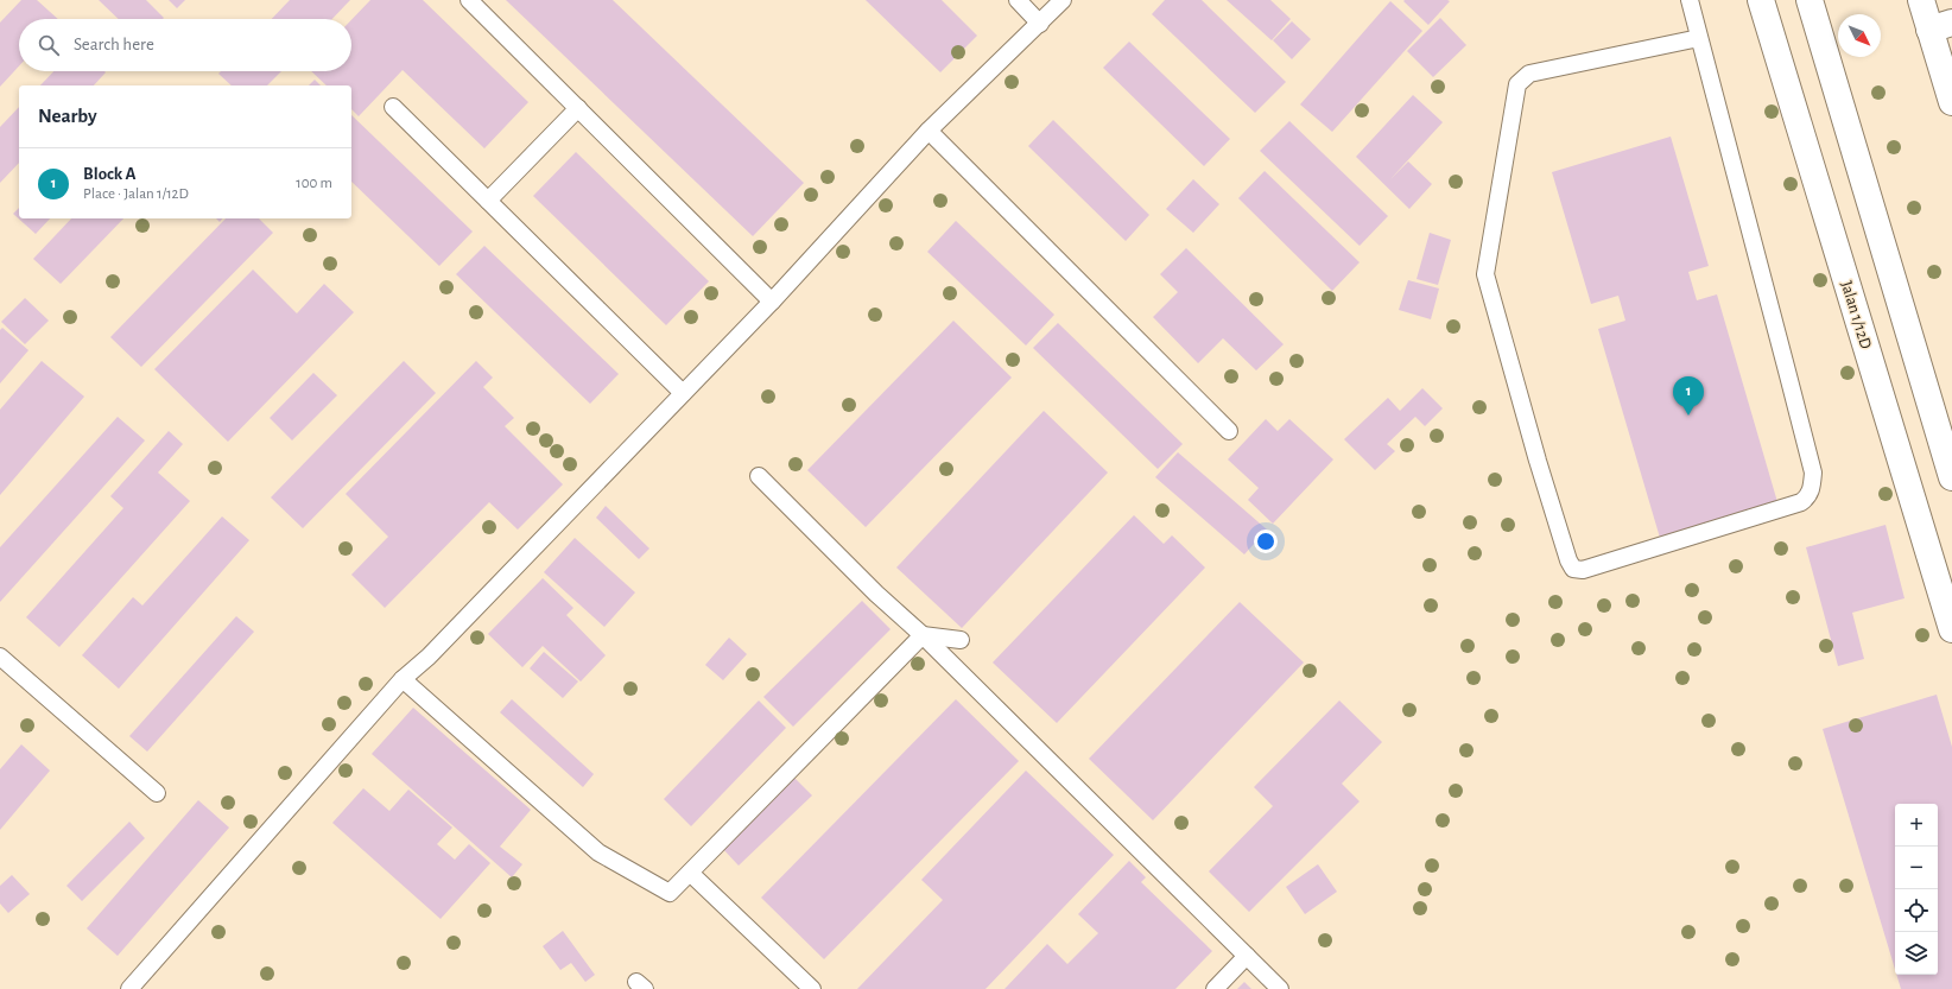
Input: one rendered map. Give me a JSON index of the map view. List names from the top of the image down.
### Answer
{
  "streets": {
    "street": ["Jalan 1/12D"]
  },
  "north": "bottom right",
  "page": {
    "search": "Search here",
    "heading": "Nearby",
    "list": [
      {
        "mark": "1",
        "name": "Block A",
        "note": "Place · Jalan 1/12D",
        "value": "100 m"
      }
    ],
    "pins": "1",
    "map_buttons": ["+", "−"]
  }
}
